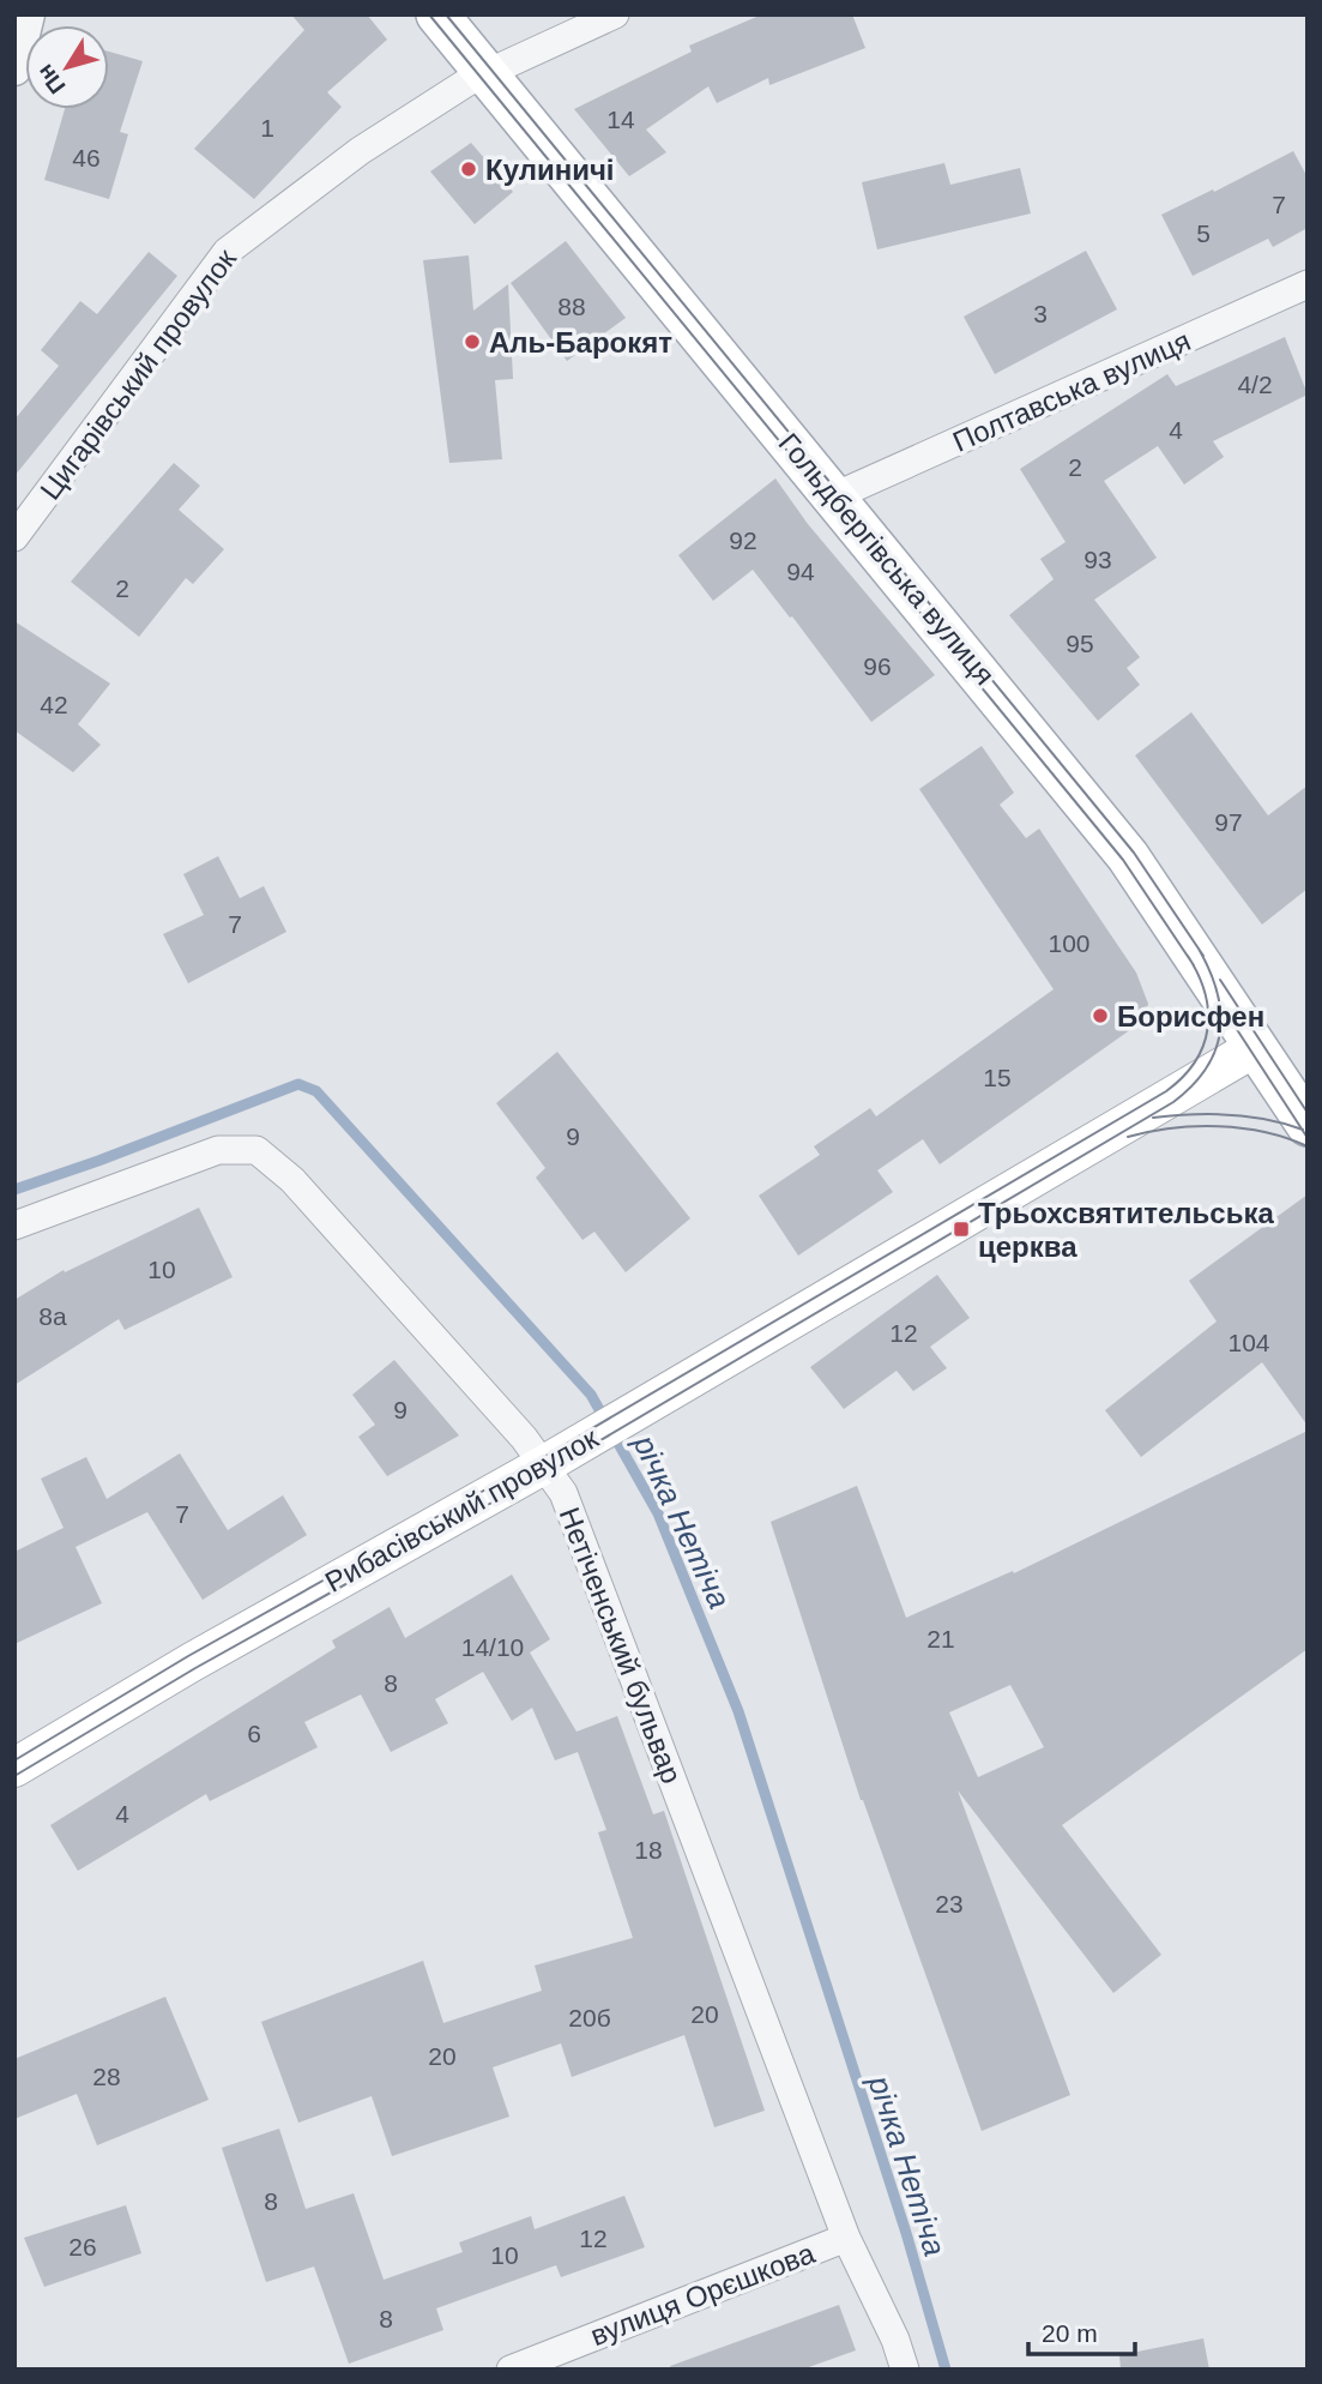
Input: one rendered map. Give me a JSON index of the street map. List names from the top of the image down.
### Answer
{
  "streets": {
    "main road": ["Гольдбергівська вулиця", "Рибасівський провулок"],
    "street": [
      "Цигарівський провулок",
      "Полтавська вулиця",
      "Нетіченський бульвар",
      "вулиця Орєшкова"
    ]
  },
  "crossings": [
    ["Цигарівський провулок", "Гольдбергівська вулиця"],
    ["Полтавська вулиця", "Гольдбергівська вулиця"],
    ["Гольдбергівська вулиця", "Рибасівський провулок"],
    ["Рибасівський провулок", "Нетіченський бульвар"],
    ["Нетіченський бульвар", "вулиця Орєшкова"]
  ],
  "water": ["річка Нетіча"],
  "places": {
    "other": ["Кулиничі", "Аль-Барокят", "Борисфен"],
    "transit": ["Трьохсвятительська церква"]
  },
  "house_numbers": [
    "14",
    "1",
    "46",
    "7",
    "5",
    "88",
    "3",
    "4/2",
    "4",
    "2",
    "92",
    "93",
    "94",
    "2",
    "95",
    "96",
    "42",
    "97",
    "7",
    "100",
    "15",
    "9",
    "10",
    "8а",
    "12",
    "104",
    "9",
    "7",
    "21",
    "14/10",
    "8",
    "6",
    "4",
    "18",
    "23",
    "20",
    "20б",
    "20",
    "28",
    "8",
    "12",
    "26",
    "10",
    "8"
  ],
  "scale_bar": "20 m",
  "north": "bottom left"
}
